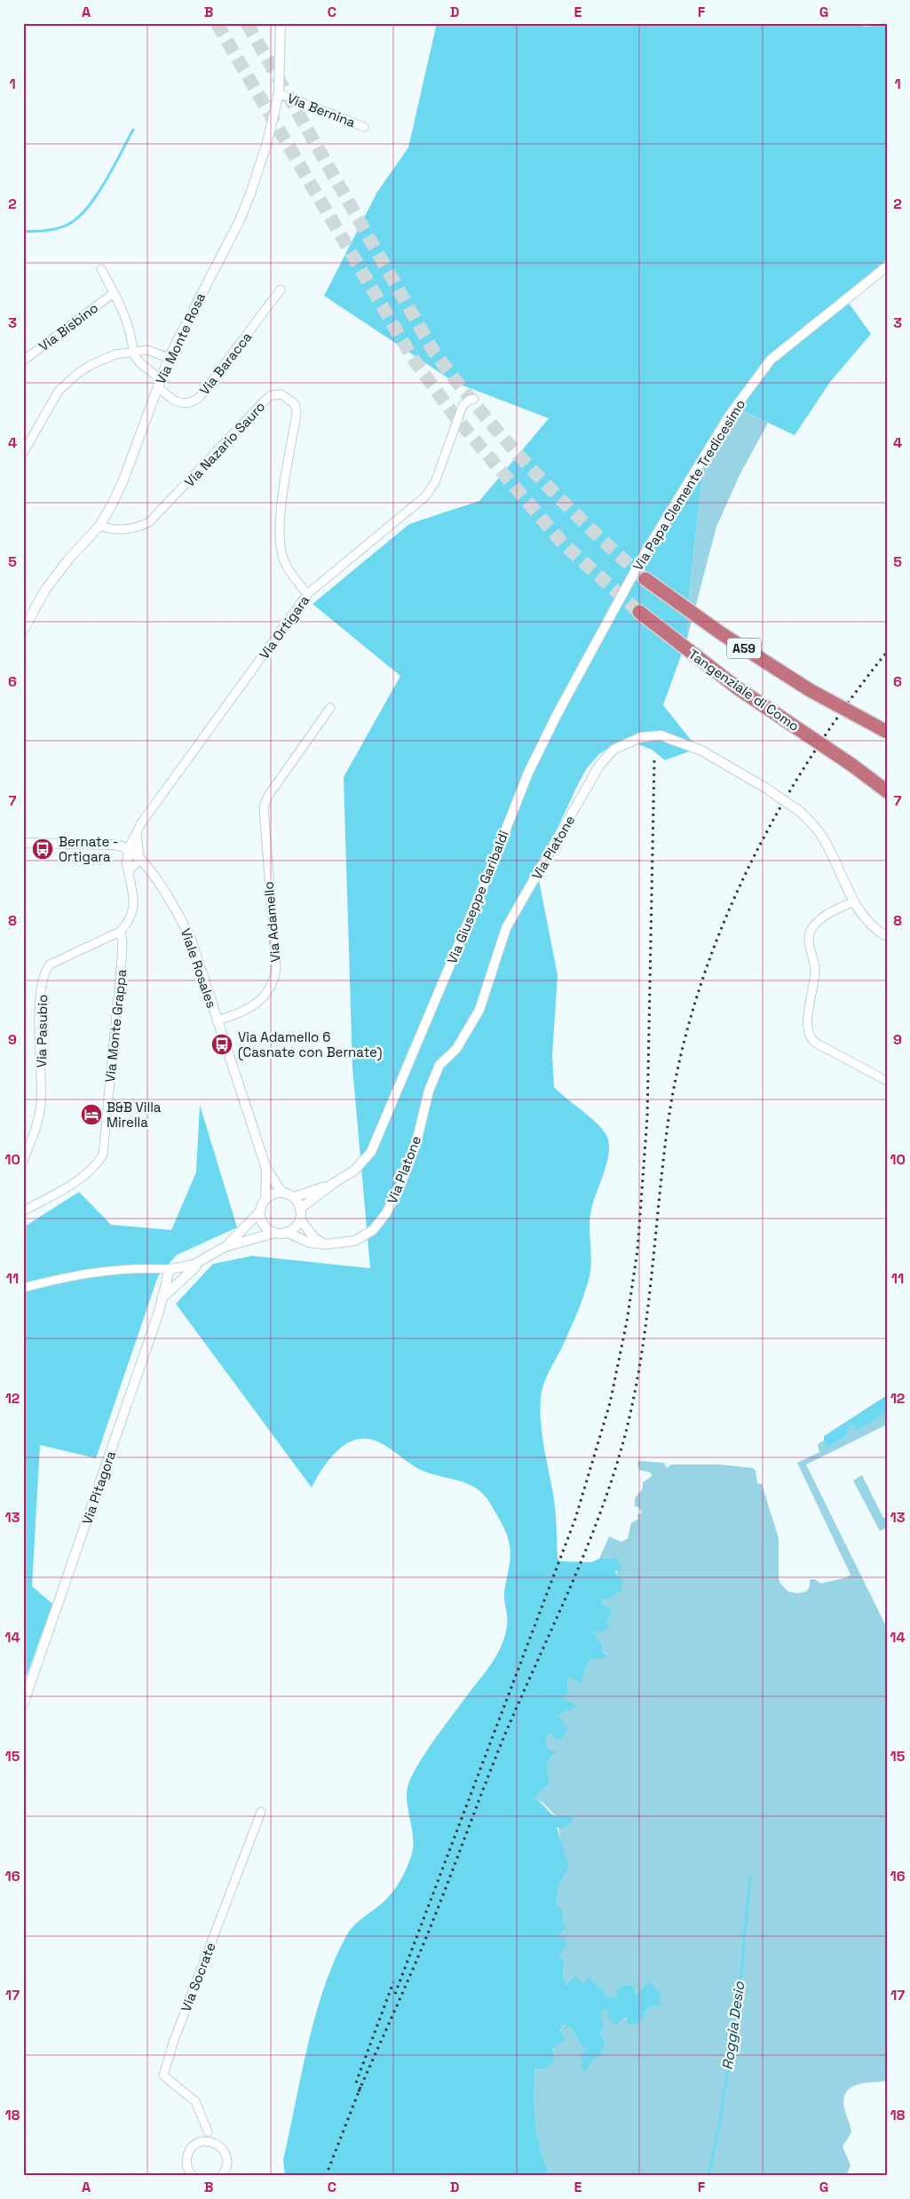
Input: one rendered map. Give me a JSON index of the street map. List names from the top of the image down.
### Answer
{
  "streets": {
    "highway": ["A59", "Tangenziale di Como"],
    "street": [
      "Via Bernina",
      "Via Bisbino",
      "Via Monte Rosa",
      "Via Baracca",
      "Via Nazario Sauro",
      "Via Papa Clemente Tredicesimo",
      "Via Ortigara",
      "Via Platone",
      "Via Giuseppe Garibaldi",
      "Via Adamello",
      "Viale Rosales",
      "Via Monte Grappa",
      "Via Pasubio",
      "Via Pitagora",
      "Via Socrate"
    ]
  },
  "crossings": [
    ["Via Bernina", "Via Monte Rosa"],
    ["Via Monte Rosa", "Via Baracca"],
    ["Via Monte Rosa", "Via Nazario Sauro"],
    ["Via Nazario Sauro", "Via Ortigara"],
    ["Via Papa Clemente Tredicesimo", "Via Giuseppe Garibaldi"],
    ["Via Ortigara", "Viale Rosales"],
    ["Via Ortigara", "Via Pasubio"],
    ["Via Platone", "Via Giuseppe Garibaldi"],
    ["Via Adamello", "Viale Rosales"],
    ["Viale Rosales", "Via Pasubio"],
    ["Via Monte Grappa", "Via Pasubio"]
  ],
  "water": ["Roggia Desio"],
  "places": {
    "bus stop": ["Bernate - Ortigara", "Via Adamello 6 (Casnate con Bernate)"],
    "hotel": ["B&B Villa Mirella"]
  },
  "grid": {
    "columns": [
      "A",
      "B",
      "C",
      "D",
      "E",
      "F",
      "G"
    ],
    "rows": [
      "1",
      "2",
      "3",
      "4",
      "5",
      "6",
      "7",
      "8",
      "9",
      "10",
      "11",
      "12",
      "13",
      "14",
      "15",
      "16",
      "17",
      "18"
    ]
  }
}
